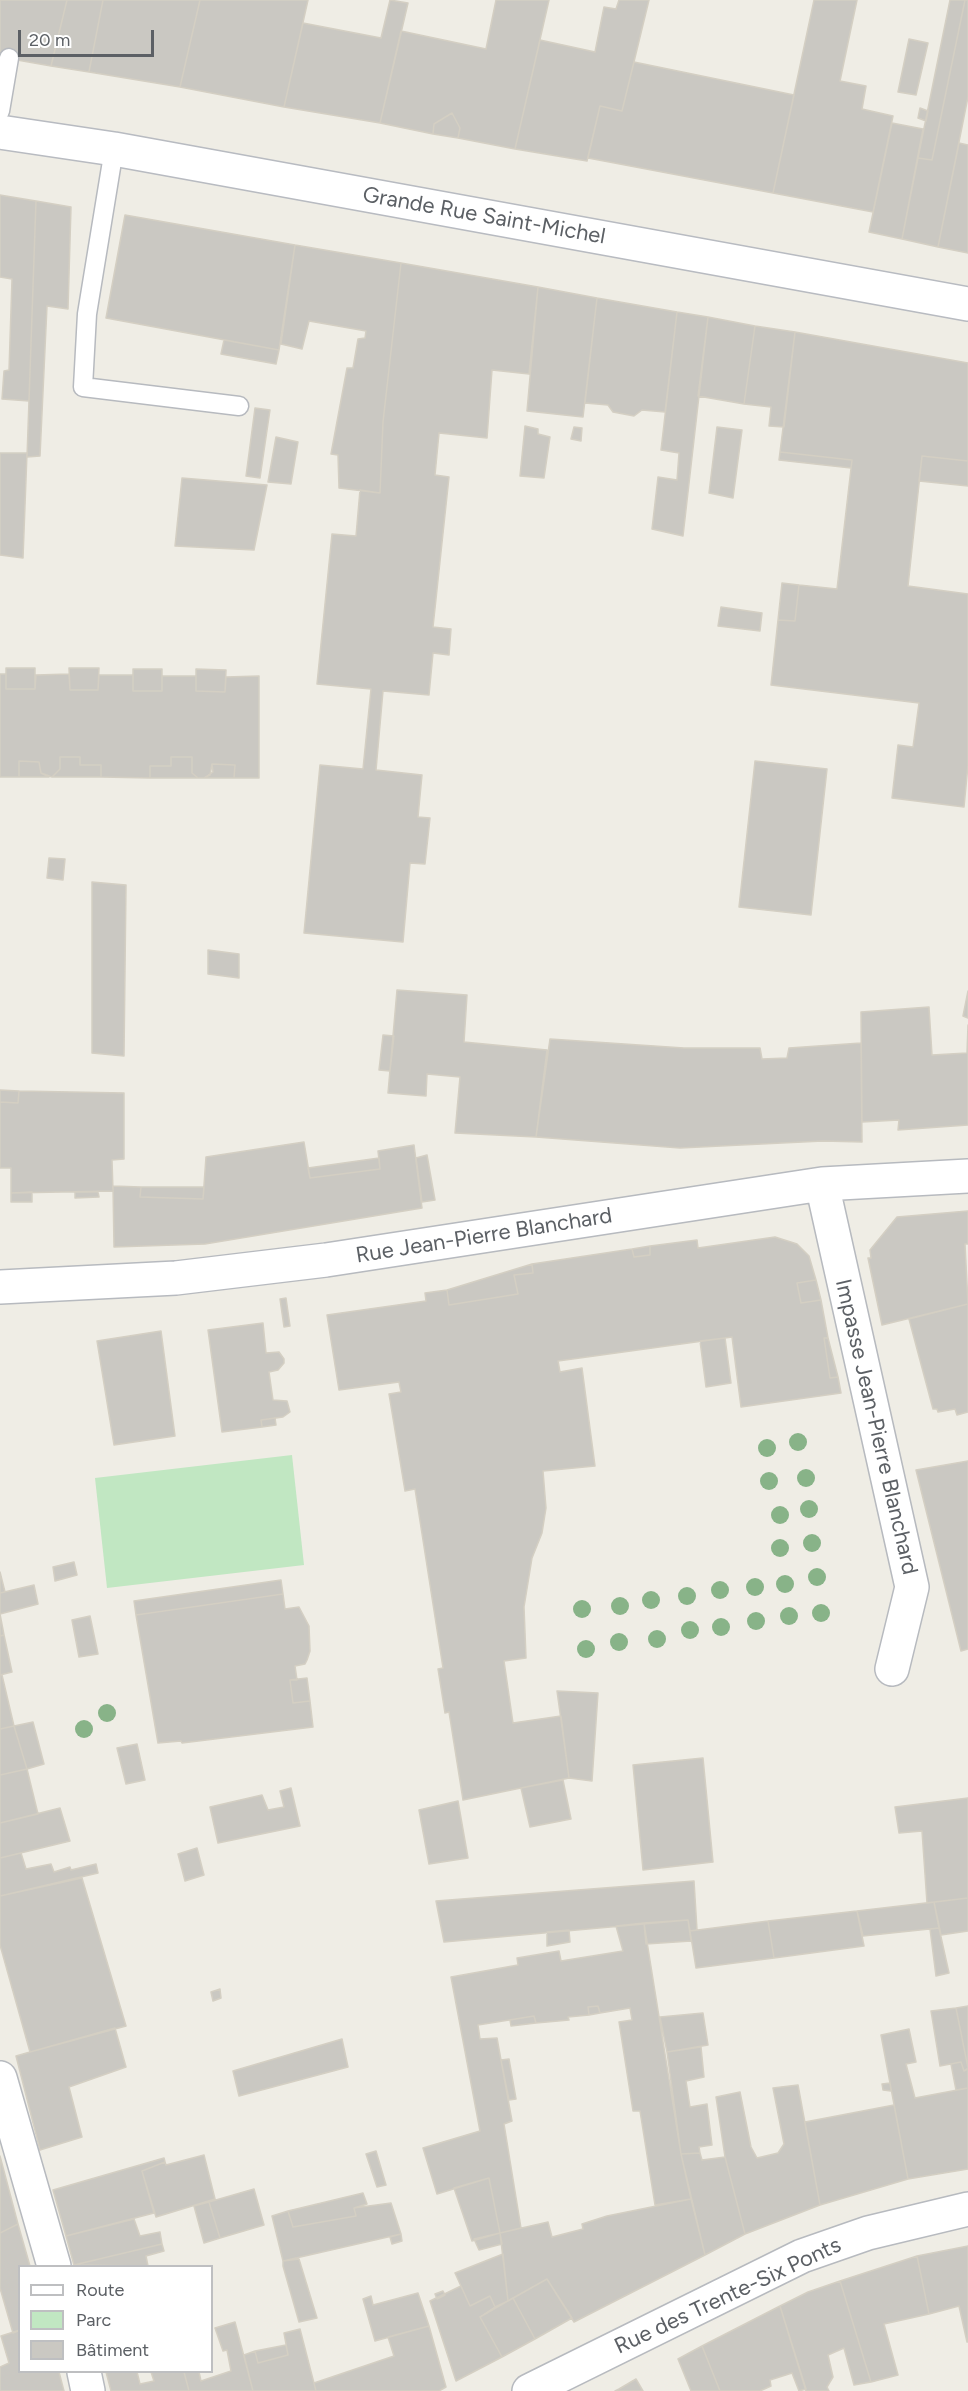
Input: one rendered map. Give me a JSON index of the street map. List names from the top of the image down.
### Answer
{
  "streets": {
    "street": [
      "Grande Rue Saint-Michel",
      "Rue Jean-Pierre Blanchard",
      "Impasse Jean-Pierre Blanchard",
      "Rue des Trente-Six Ponts"
    ]
  },
  "crossings": [
    ["Rue Jean-Pierre Blanchard", "Impasse Jean-Pierre Blanchard"]
  ],
  "legend": ["Route", "Parc", "Bâtiment"],
  "scale_bar": "20 m"
}
